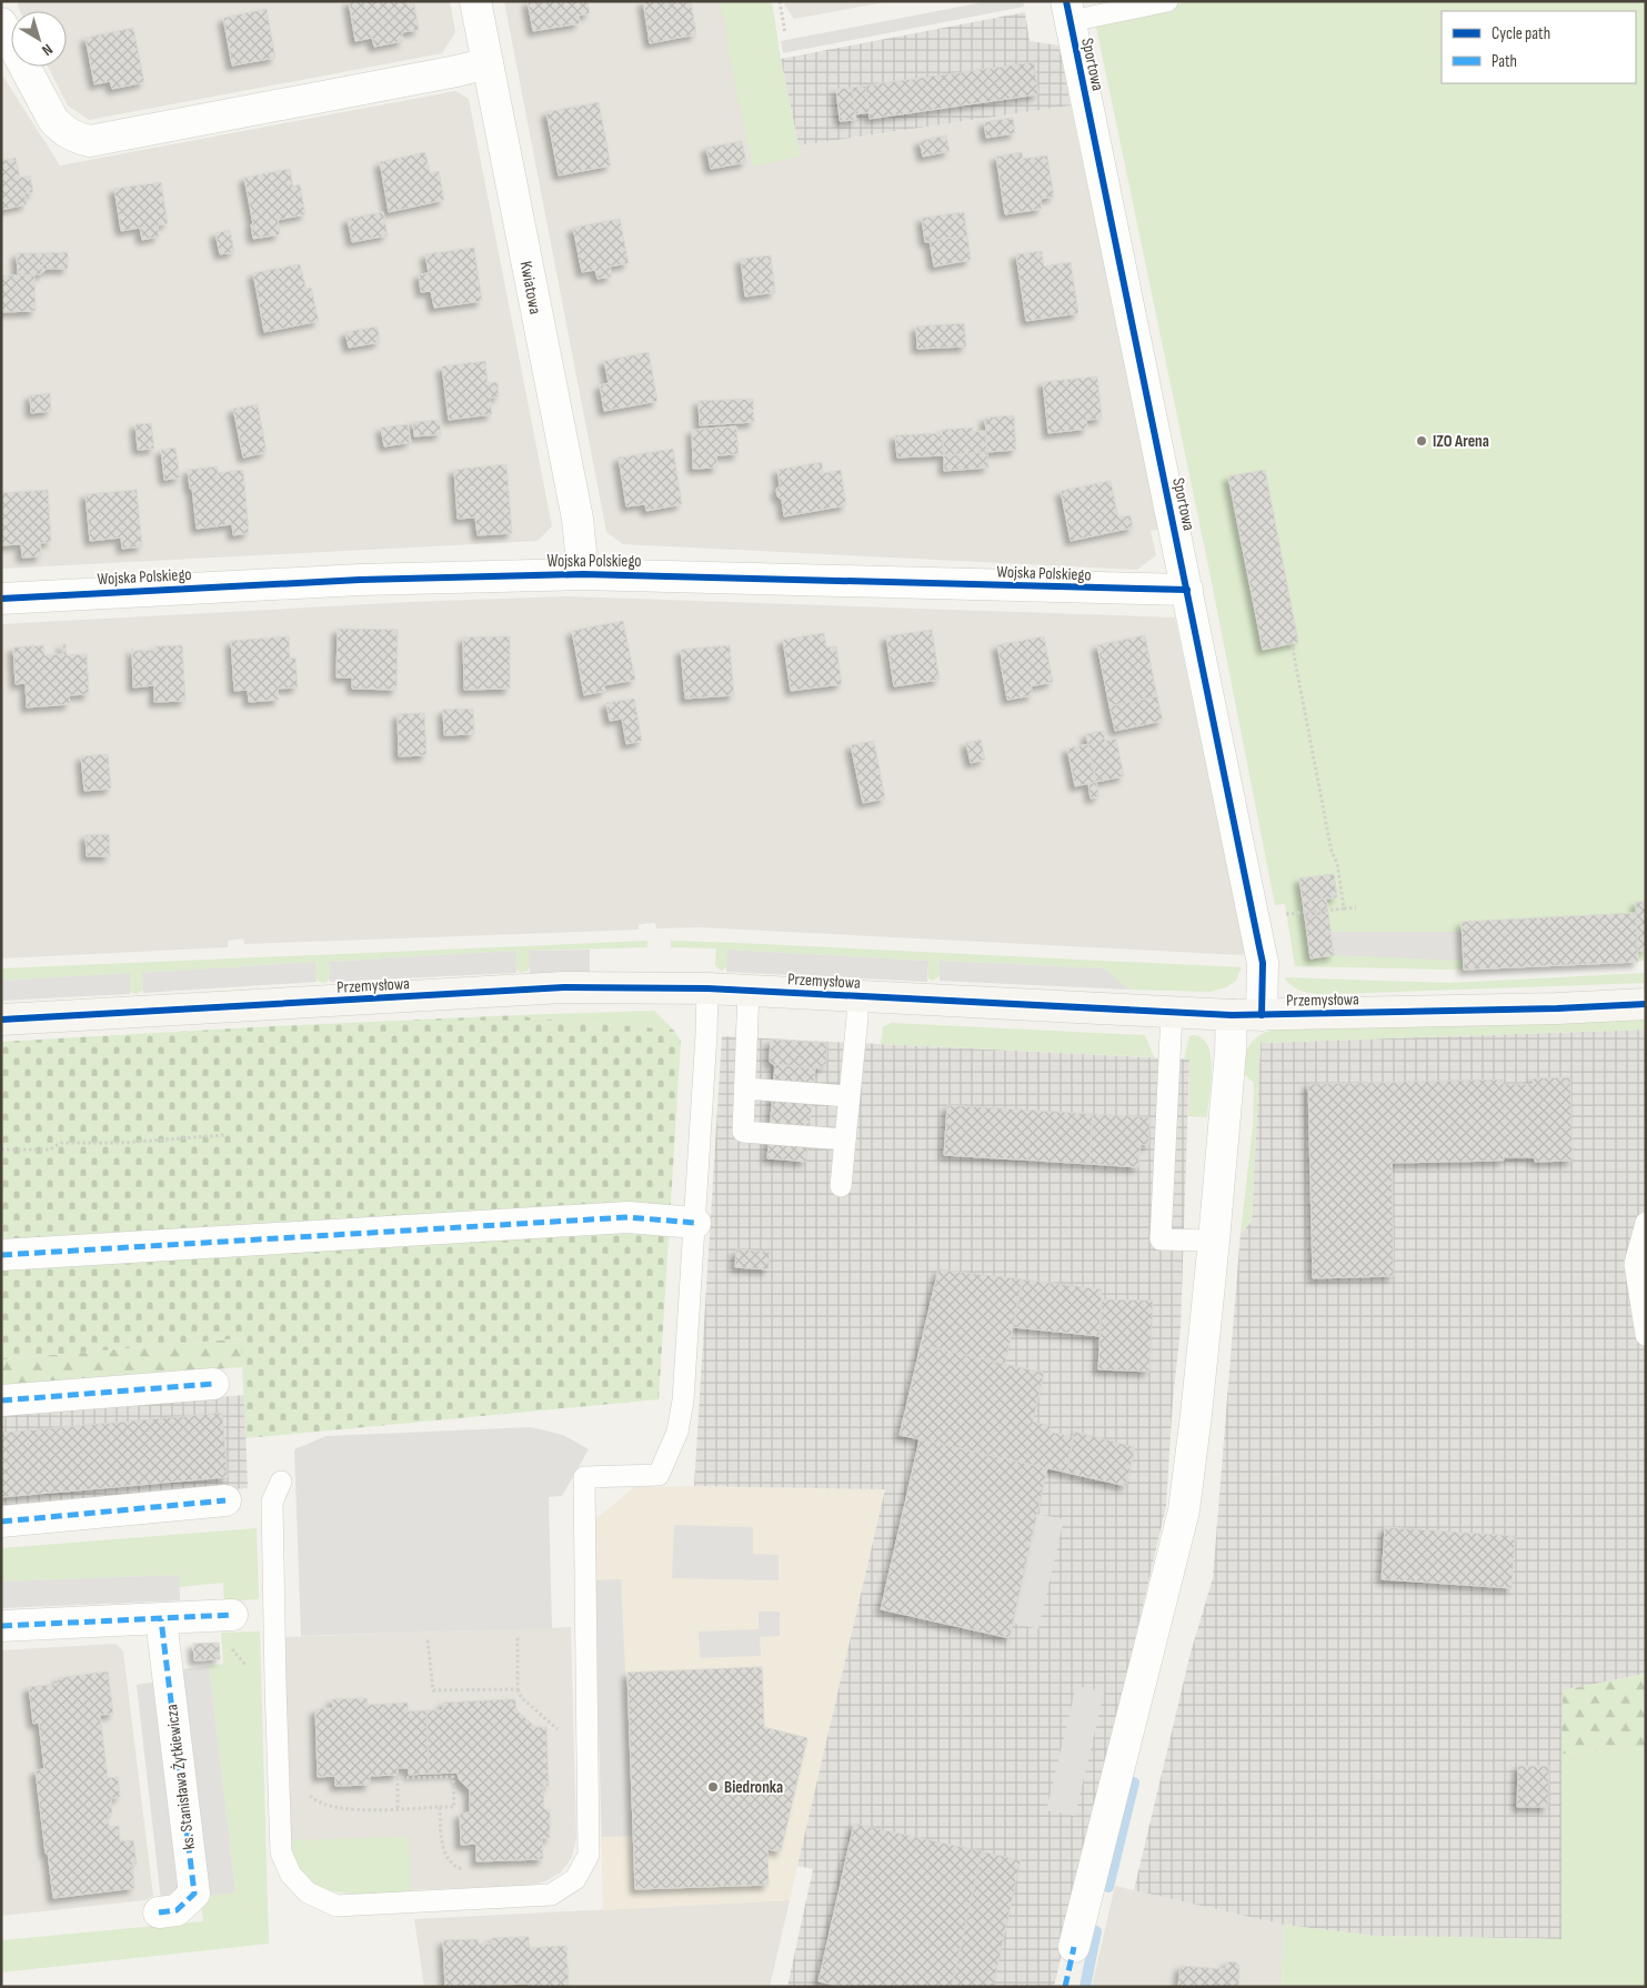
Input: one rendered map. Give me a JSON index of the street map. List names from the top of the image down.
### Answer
{
  "streets": {
    "street": [
      "Sportowa",
      "Kwiatowa",
      "Wojska Polskiego",
      "Przemysłowa",
      "ks. Stanisława Żytkiewicza"
    ]
  },
  "crossings": [
    ["Sportowa", "Wojska Polskiego"],
    ["Sportowa", "Przemysłowa"],
    ["Kwiatowa", "Wojska Polskiego"]
  ],
  "places": ["IZO Arena", "Biedronka"],
  "legend": ["Cycle path", "Path"],
  "north": "bottom right"
}
